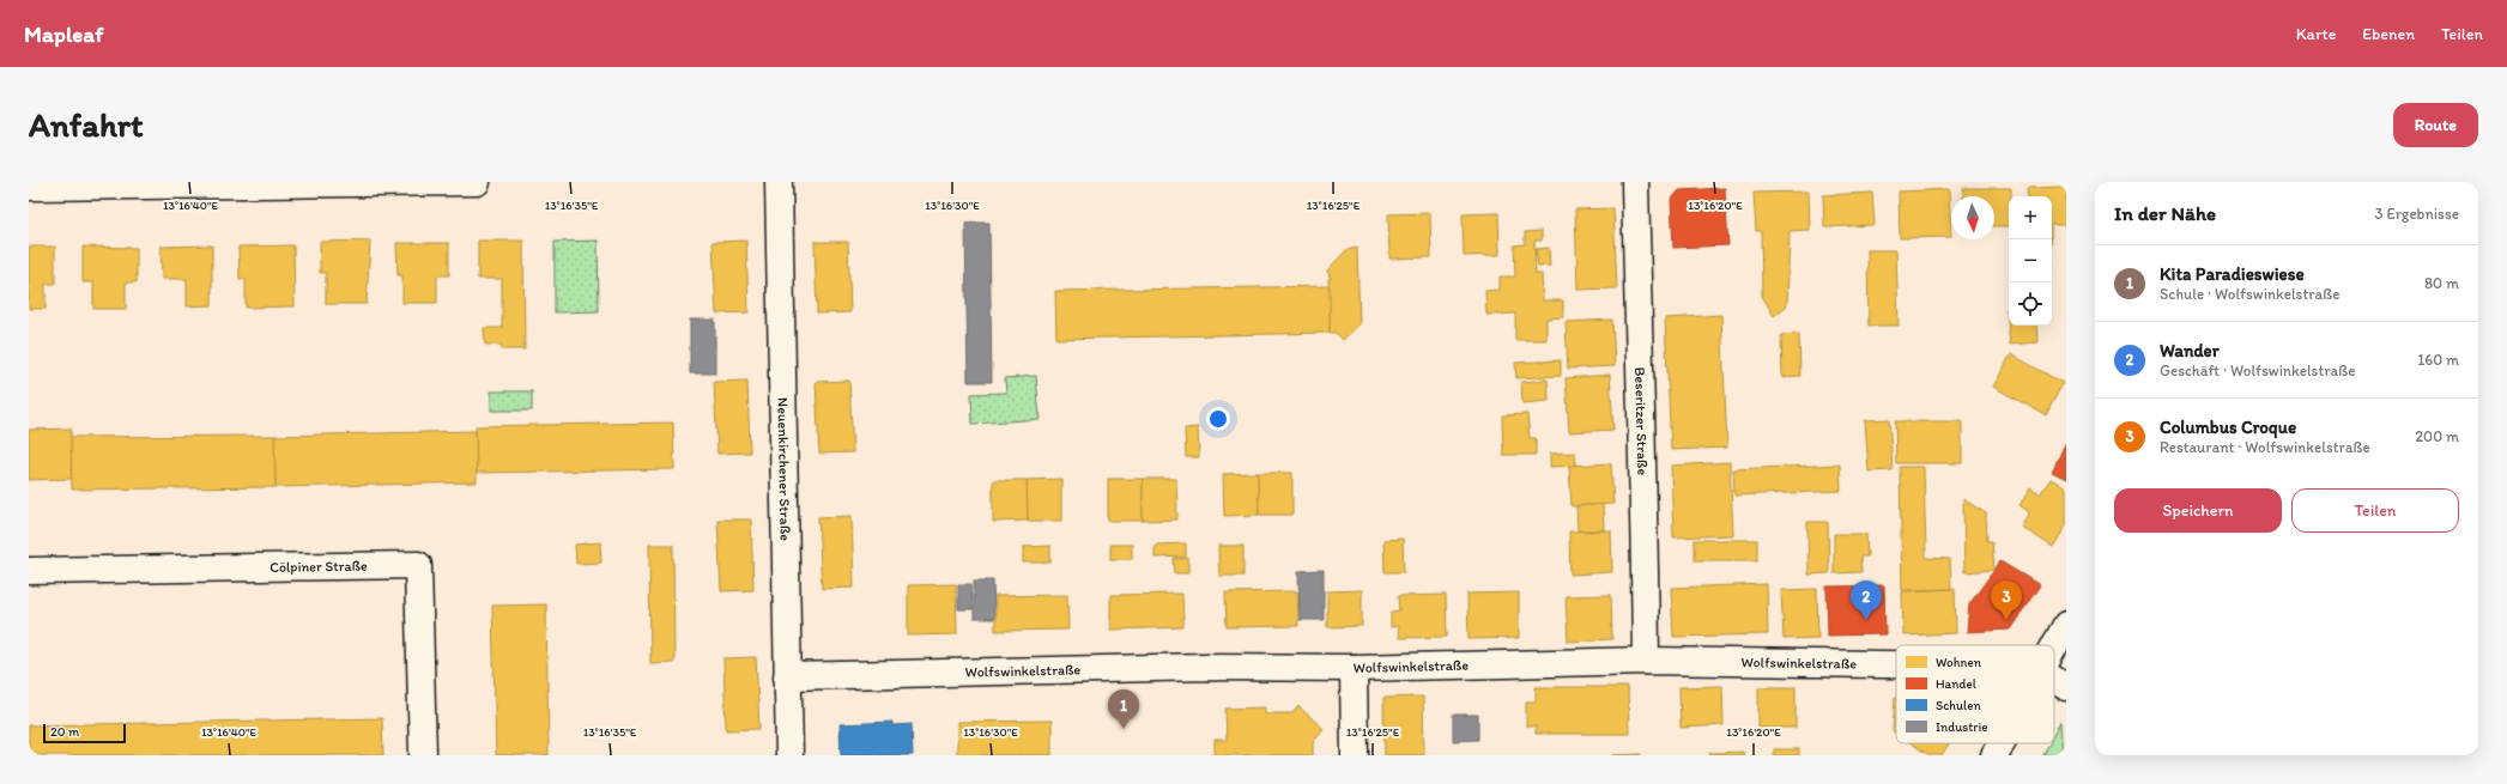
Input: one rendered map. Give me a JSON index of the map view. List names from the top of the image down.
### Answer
{
  "streets": {
    "street": [
      "Beseritzer Straße",
      "Neuenkirchener Straße",
      "Cölpiner Straße",
      "Wolfswinkelstraße"
    ]
  },
  "crossings": [
    ["Beseritzer Straße", "Wolfswinkelstraße"],
    ["Neuenkirchener Straße", "Wolfswinkelstraße"]
  ],
  "legend": [
    "Wohnen",
    "Handel",
    "Schulen",
    "Industrie"
  ],
  "scale_bar": "20 m",
  "north": "bottom",
  "page": {
    "header": "Mapleaf",
    "nav": ["Karte", "Ebenen", "Teilen"],
    "buttons": [
      "Route",
      ["Speichern", "Teilen"]
    ],
    "title": "Anfahrt",
    "heading": ["In der Nähe", "3 Ergebnisse"],
    "map_buttons": ["+", "−"],
    "list": [
      {
        "mark": "1",
        "name": "Kita Paradieswiese",
        "note": "Schule · Wolfswinkelstraße",
        "value": "80 m"
      },
      {
        "mark": "2",
        "name": "Wander",
        "note": "Geschäft · Wolfswinkelstraße",
        "value": "160 m"
      },
      {
        "mark": "3",
        "name": "Columbus Croque",
        "note": "Restaurant · Wolfswinkelstraße",
        "value": "200 m"
      }
    ],
    "pins": ["2", "3", "1"],
    "scale": "20 m"
  },
  "coordinates": [
    "13°16'40\"E",
    "13°16'35\"E",
    "13°16'30\"E",
    "13°16'25\"E",
    "13°16'20\"E"
  ]
}
